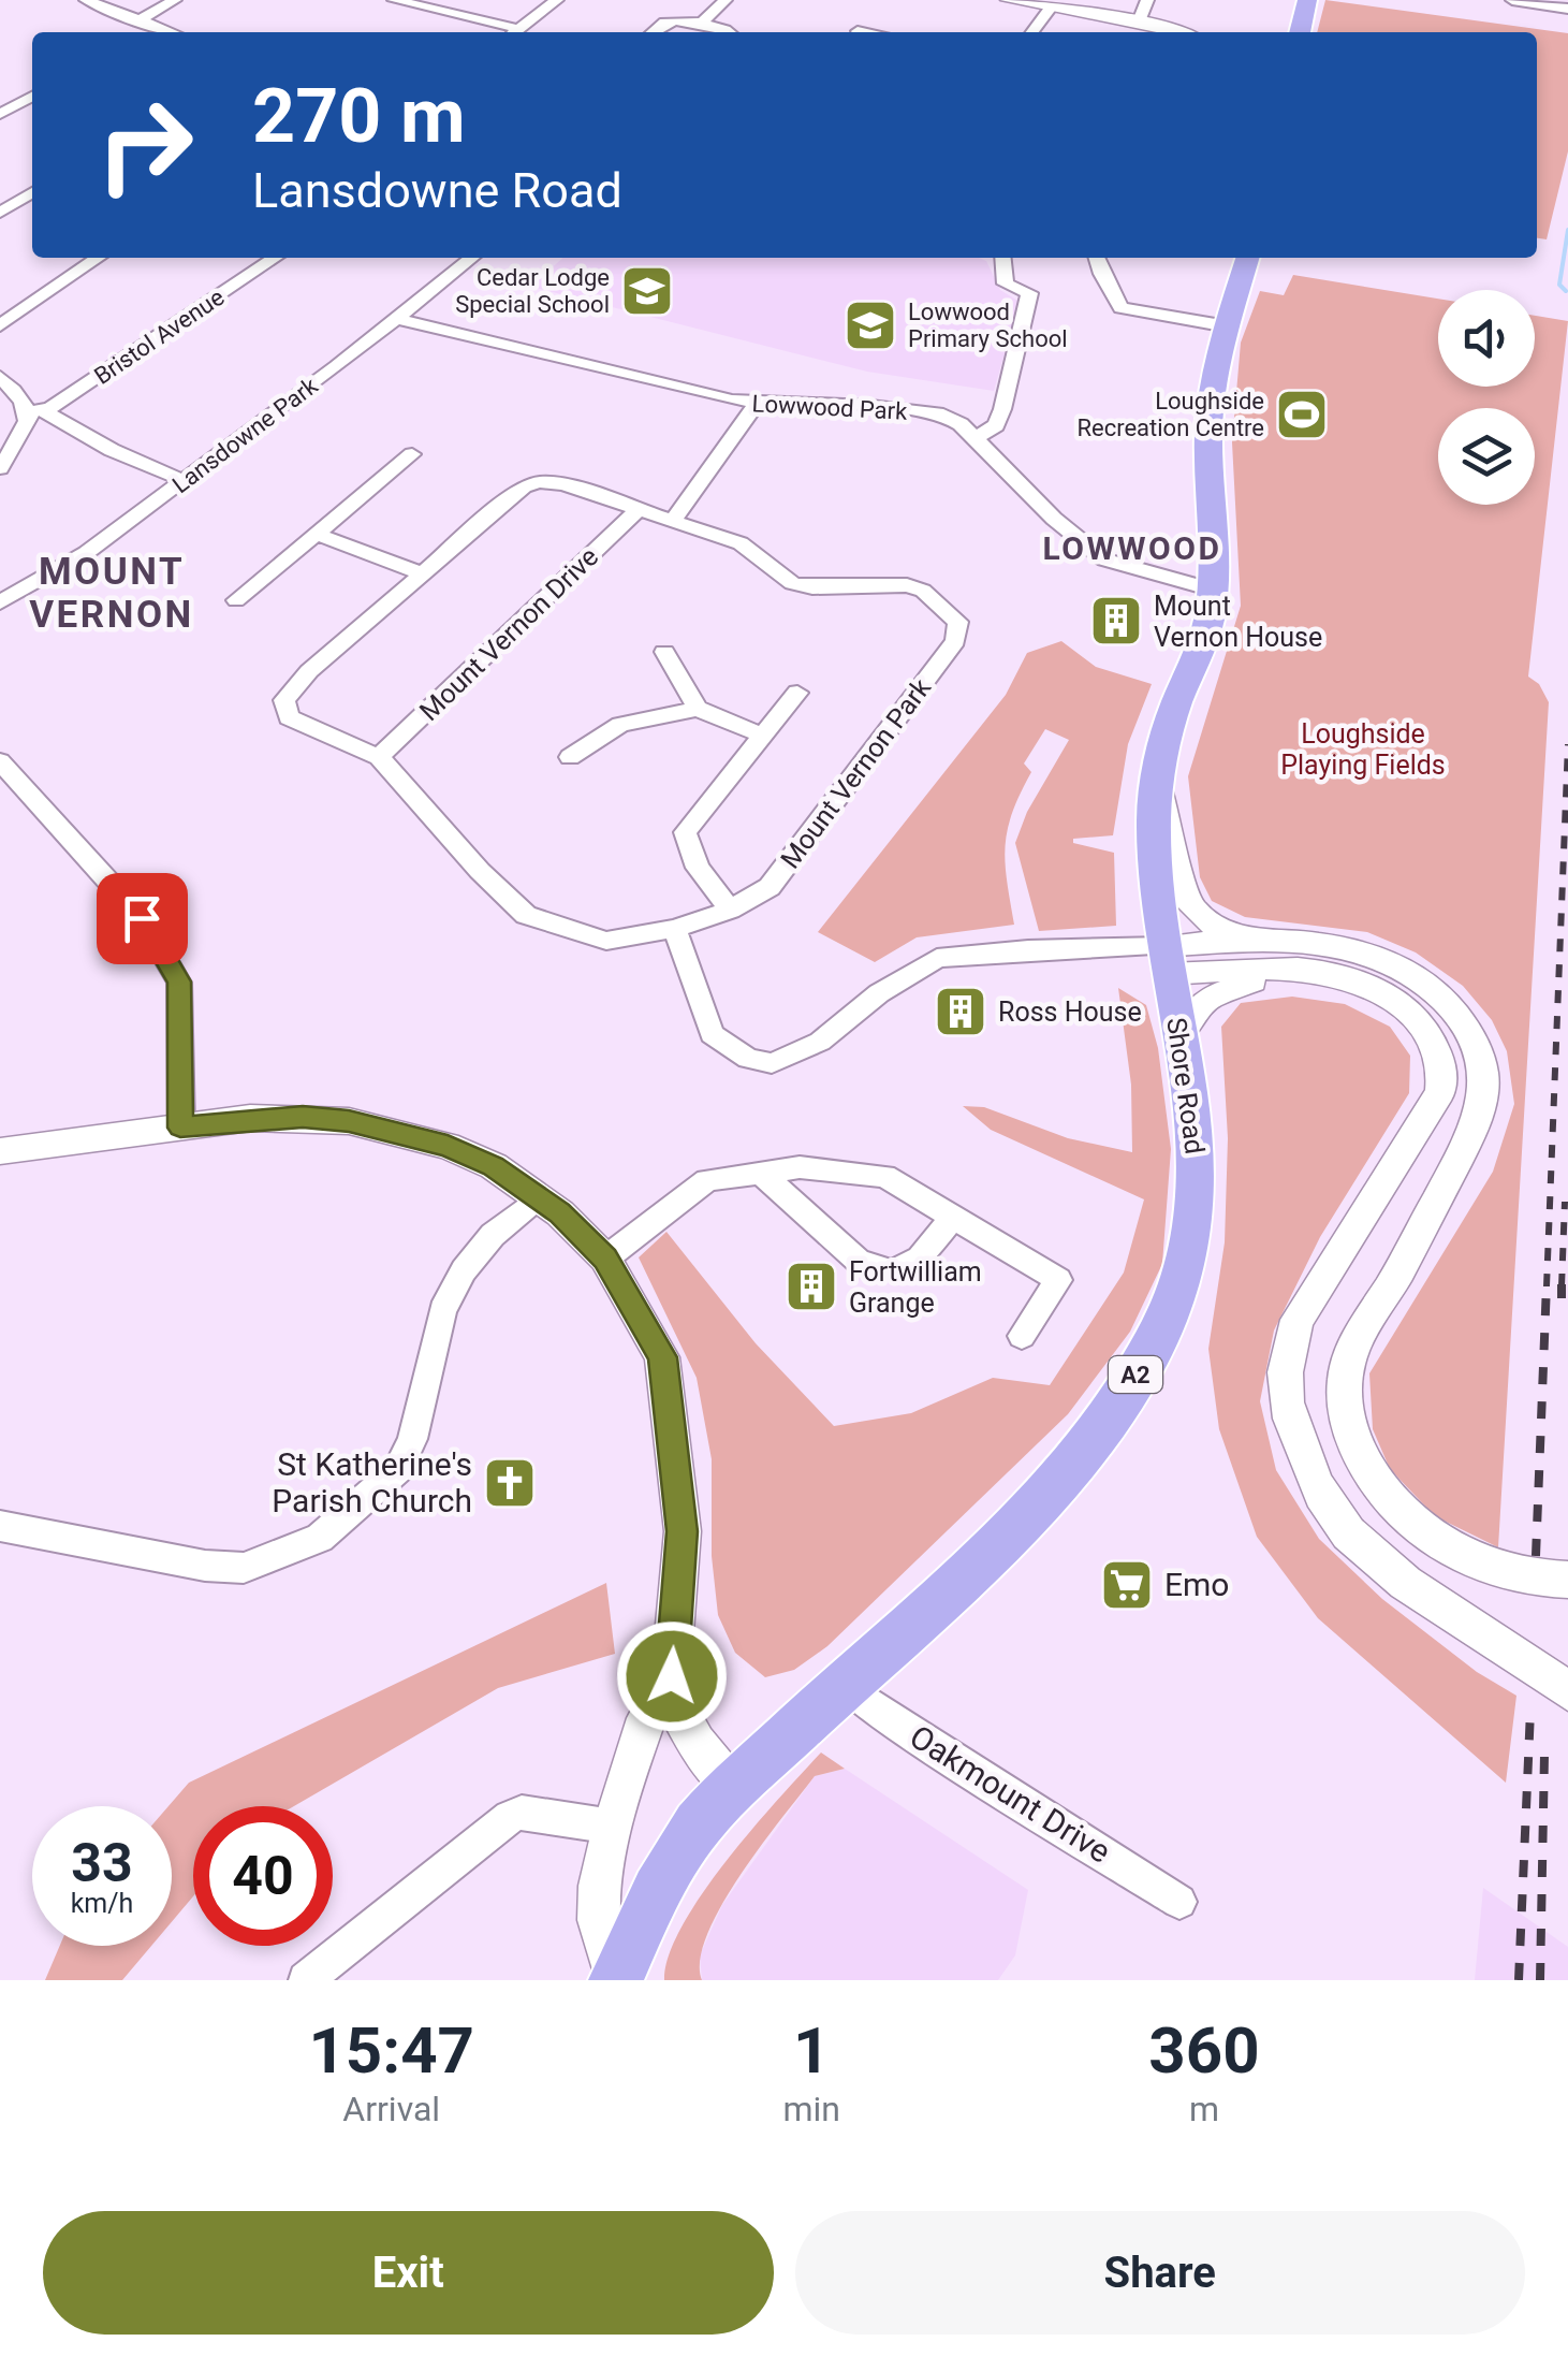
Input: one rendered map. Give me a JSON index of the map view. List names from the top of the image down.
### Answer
{
  "streets": {
    "main road": ["Shore Road", "A2"],
    "street": [
      "Bristol Avenue",
      "Lowwood Park",
      "Lansdowne Park",
      "Mount Vernon Drive",
      "Mount Vernon Park",
      "Oakmount Drive"
    ]
  },
  "crossings": [
    ["Lowwood Park", "Lansdowne Park"],
    ["Lowwood Park", "Shore Road"],
    ["Mount Vernon Drive", "Mount Vernon Park"],
    ["Shore Road", "Oakmount Drive"]
  ],
  "districts": ["LOWWOOD", "MOUNT VERNON"],
  "parks": ["Loughside Playing Fields"],
  "places": {
    "school or university": ["Cedar Lodge Special School", "Lowwood Primary School"],
    "sports": ["Loughside Recreation Centre"],
    "building": ["Mount Vernon House", "Ross House", "Fortwilliam Grange"],
    "church": ["St Katherine's Parish Church"],
    "supermarket": ["Emo"]
  },
  "page": {
    "turn": ["270 m", "Lansdowne Road"],
    "speed": "33 km/h",
    "limit": "40",
    "eta": [
      "15:47",
      "Arrival",
      "1",
      "min",
      "360",
      "m"
    ],
    "buttons": ["Exit", "Share"]
  }
}
